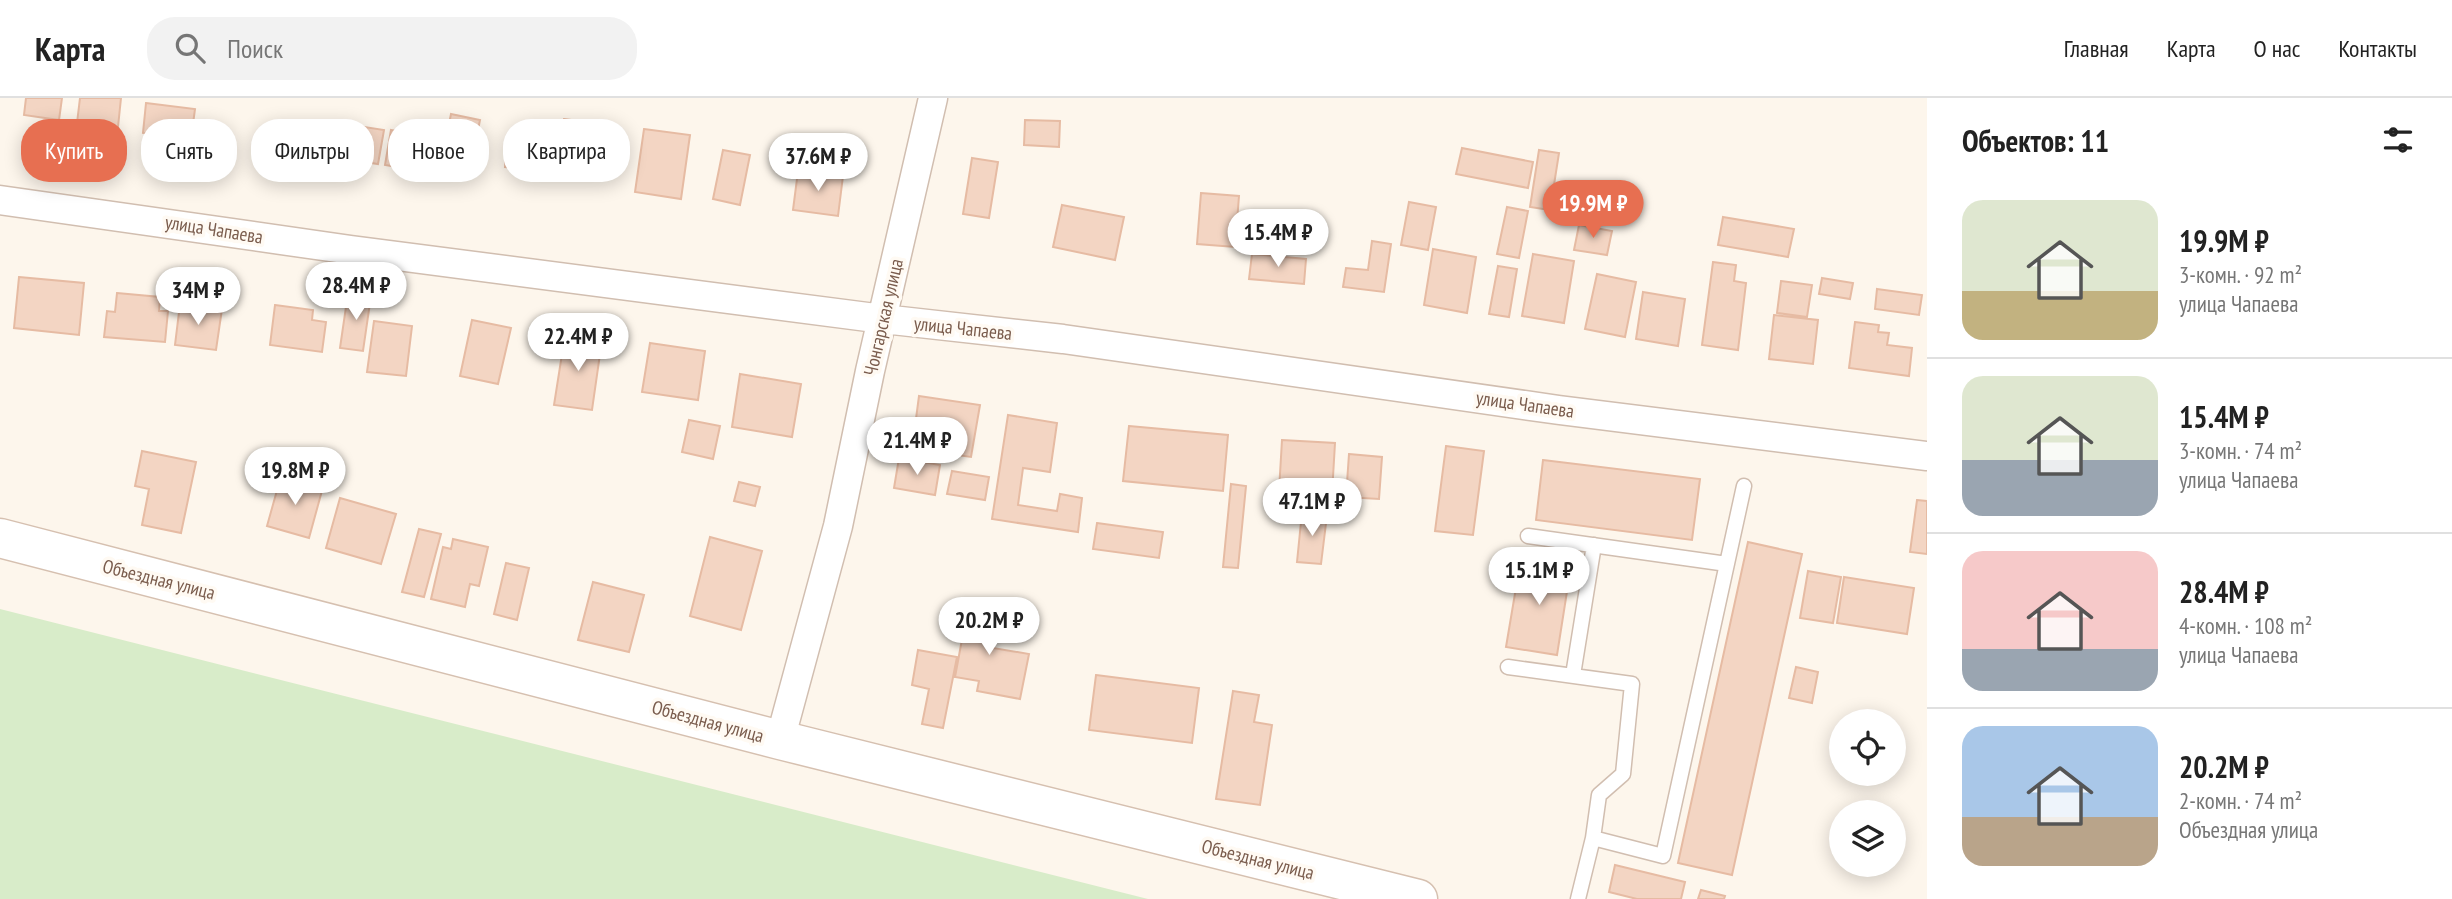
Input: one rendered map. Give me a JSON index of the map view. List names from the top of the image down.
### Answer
{
  "streets": {
    "street": ["улица Чапаева", "Чонгарская улица", "Объездная улица"]
  },
  "crossings": [
    ["улица Чапаева", "Чонгарская улица"],
    ["Чонгарская улица", "Объездная улица"]
  ],
  "page": {
    "header": "Карта",
    "search": "Поиск",
    "nav": [
      "Главная",
      "Карта",
      "О нас",
      "Контакты"
    ],
    "heading": "Объектов: 11",
    "chip": [
      "Купить",
      "Снять",
      "Фильтры",
      "Новое",
      "Квартира"
    ],
    "price": [
      "37.6M ₽",
      "19.9M ₽",
      "15.4M ₽",
      "28.4M ₽",
      "34M ₽",
      "22.4M ₽",
      "21.4M ₽",
      "19.8M ₽",
      "47.1M ₽",
      "15.1M ₽",
      "20.2M ₽"
    ],
    "list": [
      {
        "name": "19.9M ₽",
        "note": "3-комн. · 92 m² · улица Чапаева"
      },
      {
        "name": "15.4M ₽",
        "note": "3-комн. · 74 m² · улица Чапаева"
      },
      {
        "name": "28.4M ₽",
        "note": "4-комн. · 108 m² · улица Чапаева"
      },
      {
        "name": "20.2M ₽",
        "note": "2-комн. · 74 m² · Объездная улица"
      }
    ]
  }
}
